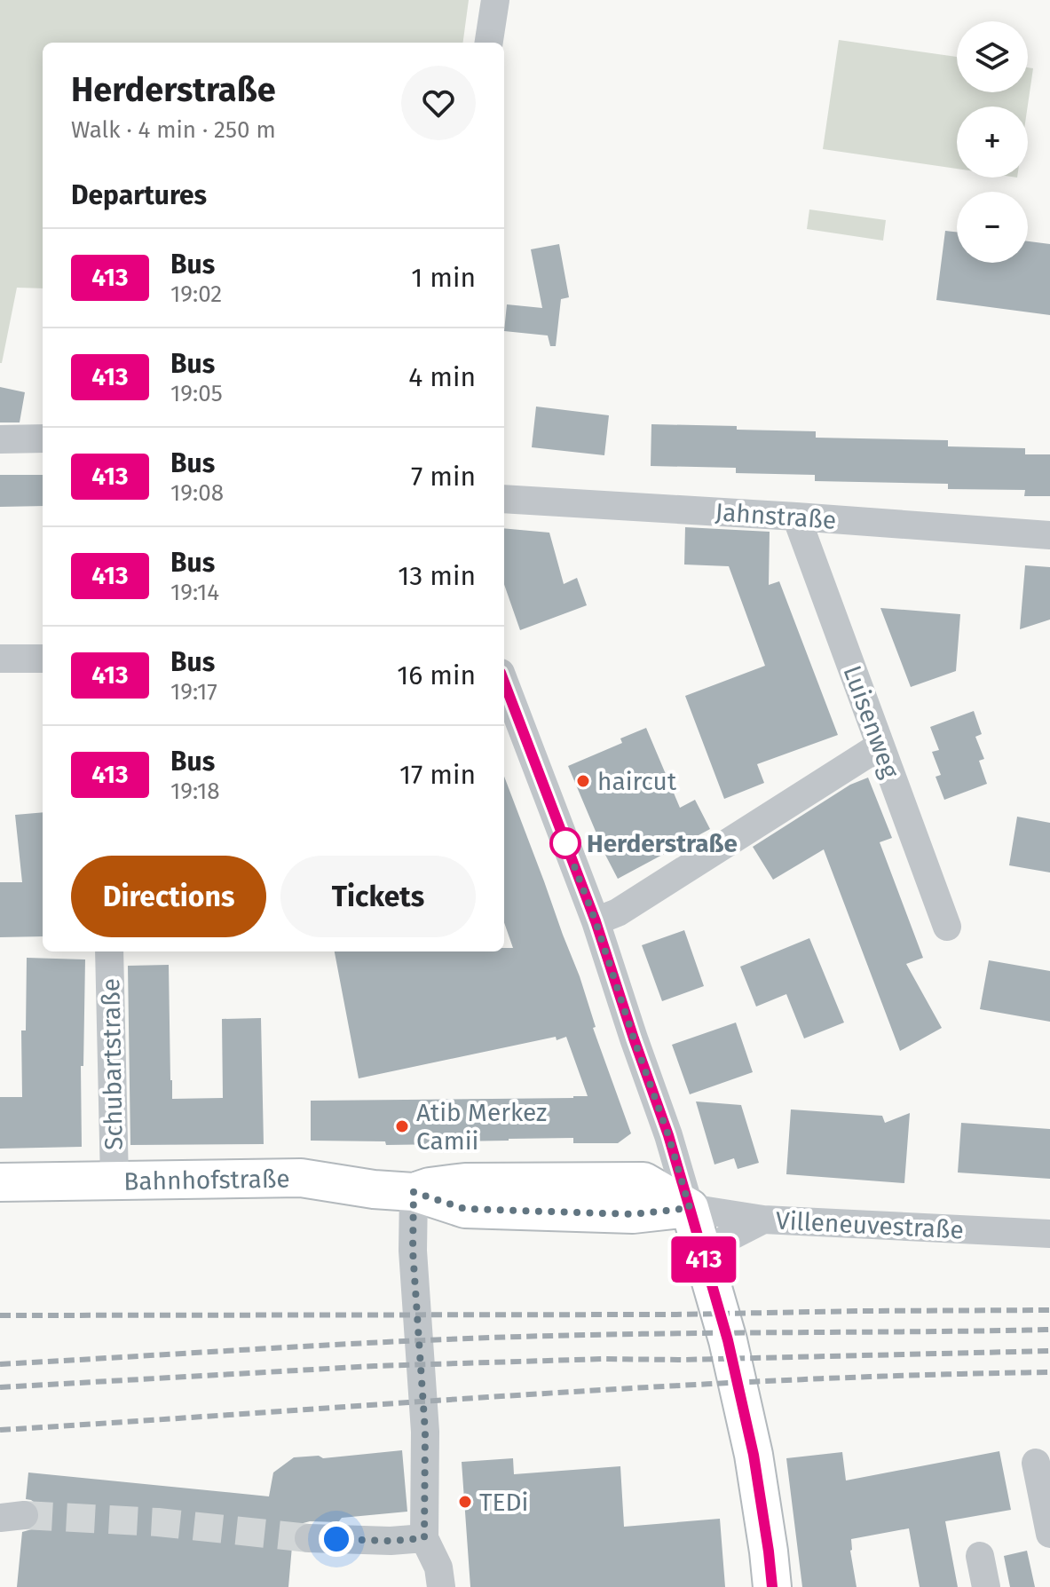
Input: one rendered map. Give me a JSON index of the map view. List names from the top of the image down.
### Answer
{
  "streets": {
    "main road": ["Bahnhofstraße"],
    "street": [
      "Jahnstraße",
      "Luisenweg",
      "Schubartstraße",
      "Villeneuvestraße"
    ]
  },
  "crossings": [
    ["Jahnstraße", "Luisenweg"],
    ["Schubartstraße", "Bahnhofstraße"],
    ["Bahnhofstraße", "Villeneuvestraße"]
  ],
  "places": [
    "haircut",
    "Herderstraße",
    "Atib Merkez Camii",
    "TEDi"
  ],
  "lines": ["bus line 413"],
  "page": {
    "on_map": "413",
    "map_buttons": ["+", "−"],
    "heading": [
      ["Herderstraße", "Walk · 4 min · 250 m"],
      "Departures"
    ],
    "list": [
      {
        "mark": "413",
        "name": "Bus",
        "note": "19:02",
        "value": "1 min"
      },
      {
        "mark": "413",
        "name": "Bus",
        "note": "19:05",
        "value": "4 min"
      },
      {
        "mark": "413",
        "name": "Bus",
        "note": "19:08",
        "value": "7 min"
      },
      {
        "mark": "413",
        "name": "Bus",
        "note": "19:14",
        "value": "13 min"
      },
      {
        "mark": "413",
        "name": "Bus",
        "note": "19:17",
        "value": "16 min"
      },
      {
        "mark": "413",
        "name": "Bus",
        "note": "19:18",
        "value": "17 min"
      }
    ],
    "buttons": ["Directions", "Tickets"]
  }
}
